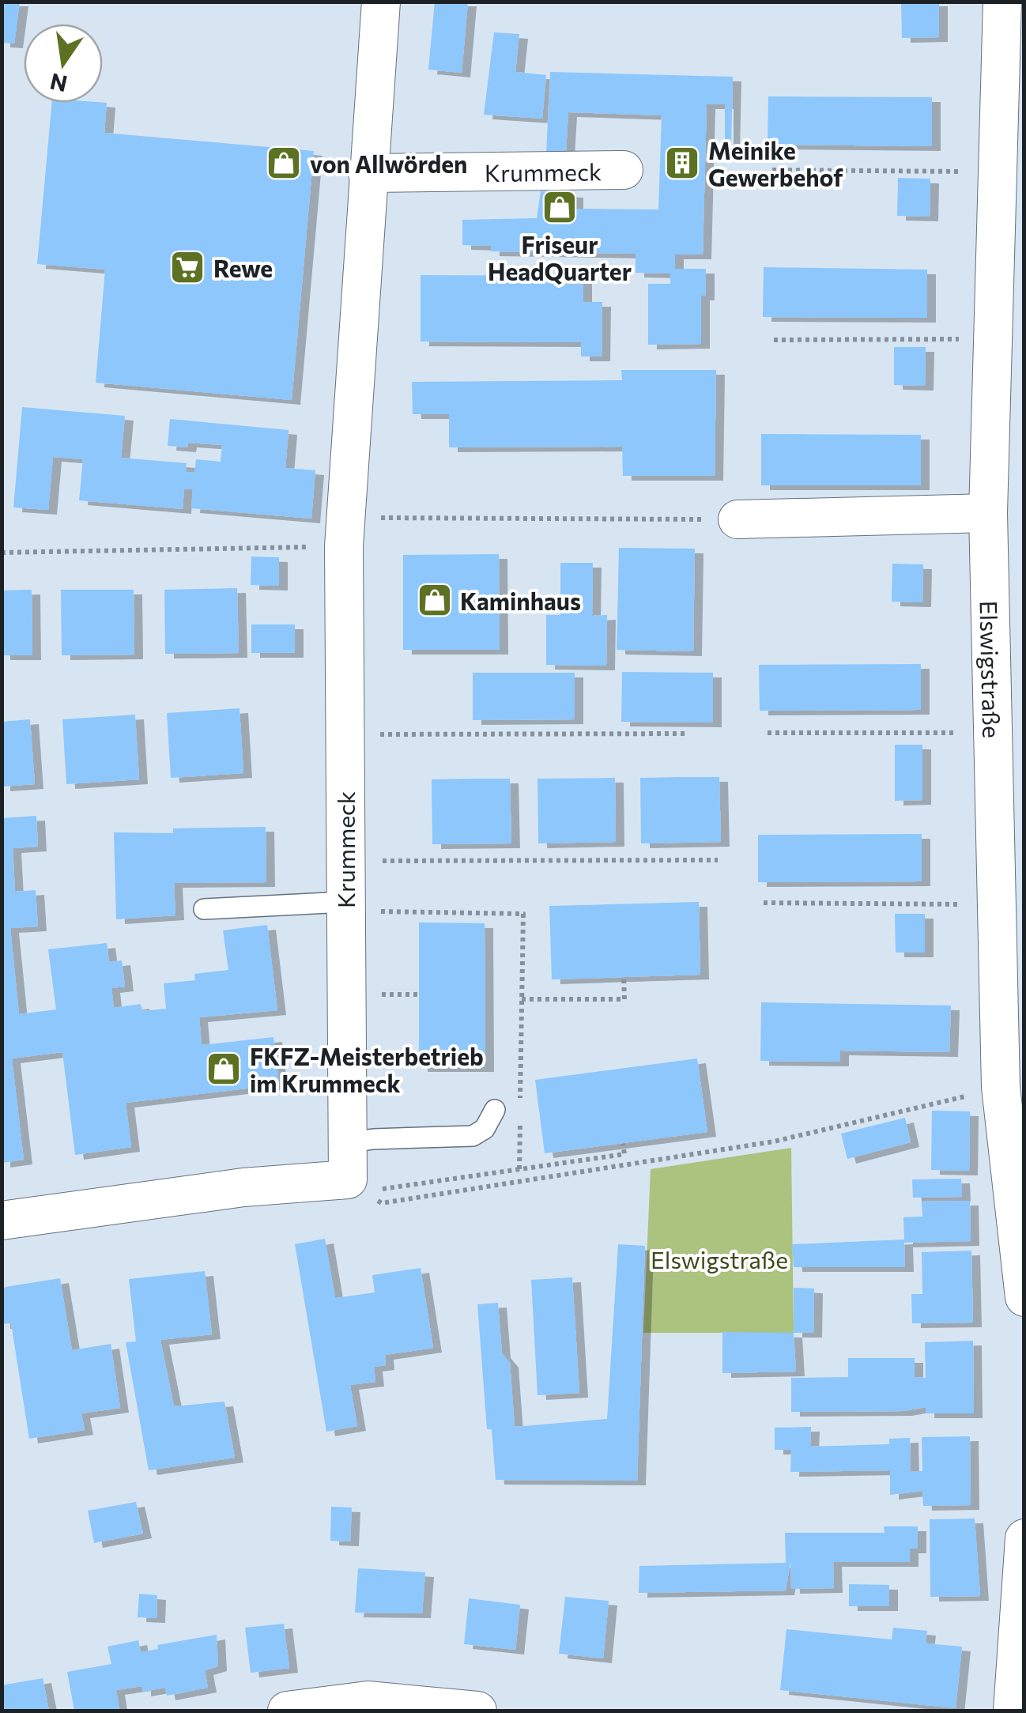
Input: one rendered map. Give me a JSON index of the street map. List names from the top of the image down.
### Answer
{
  "streets": {
    "street": ["Krummeck", "Elswigstraße"]
  },
  "parks": ["Elswigstraße"],
  "places": {
    "shop": [
      "von Allwörden",
      "Friseur HeadQuarter",
      "Kaminhaus",
      "FKFZ-Meisterbetrieb im Krummeck"
    ],
    "building": ["Meinike Gewerbehof"],
    "supermarket": ["Rewe"]
  },
  "north": "bottom"
}
